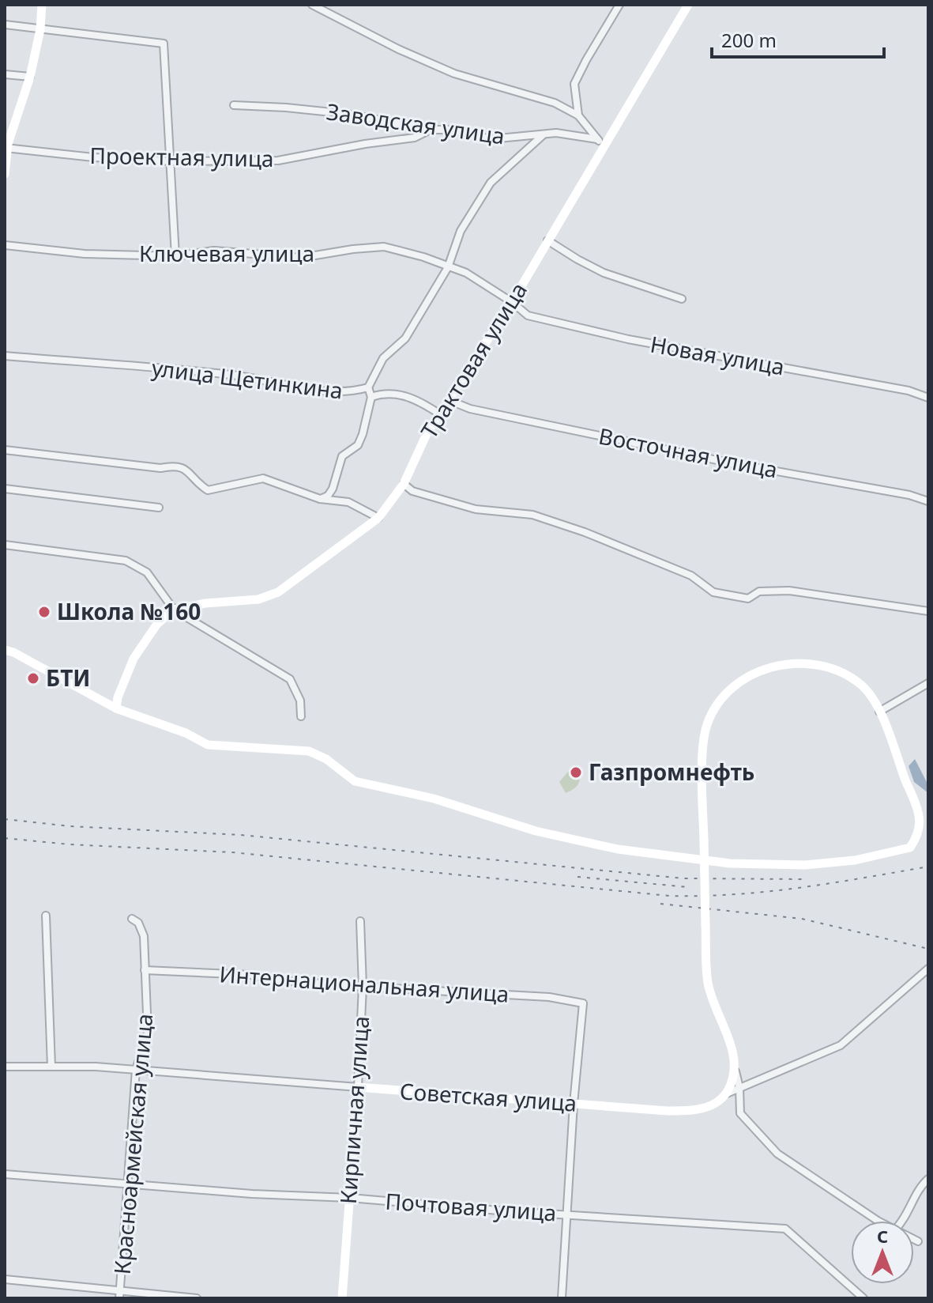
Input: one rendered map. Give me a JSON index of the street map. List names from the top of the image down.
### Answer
{
  "streets": {
    "street": [
      "Заводская улица",
      "Проектная улица",
      "Ключевая улица",
      "Новая улица",
      "Трактовая улица",
      "улица Щетинкина",
      "Восточная улица",
      "Интернациональная улица",
      "Советская улица",
      "Кирпичная улица",
      "Красноармейская улица",
      "Почтовая улица"
    ]
  },
  "crossings": [
    ["Заводская улица", "Проектная улица"],
    ["Заводская улица", "Трактовая улица"],
    ["Заводская улица", "улица Щетинкина"],
    ["Ключевая улица", "Новая улица"],
    ["Ключевая улица", "Трактовая улица"],
    ["Ключевая улица", "улица Щетинкина"],
    ["Новая улица", "Трактовая улица"],
    ["Трактовая улица", "Восточная улица"],
    ["Интернациональная улица", "Советская улица"],
    ["Интернациональная улица", "Кирпичная улица"],
    ["Интернациональная улица", "Красноармейская улица"],
    ["Советская улица", "Кирпичная улица"],
    ["Советская улица", "Красноармейская улица"],
    ["Кирпичная улица", "Почтовая улица"],
    ["Красноармейская улица", "Почтовая улица"]
  ],
  "places": ["Школа №160", "БТИ", "Газпромнефть"],
  "scale_bar": "200 m",
  "north": "top"
}
